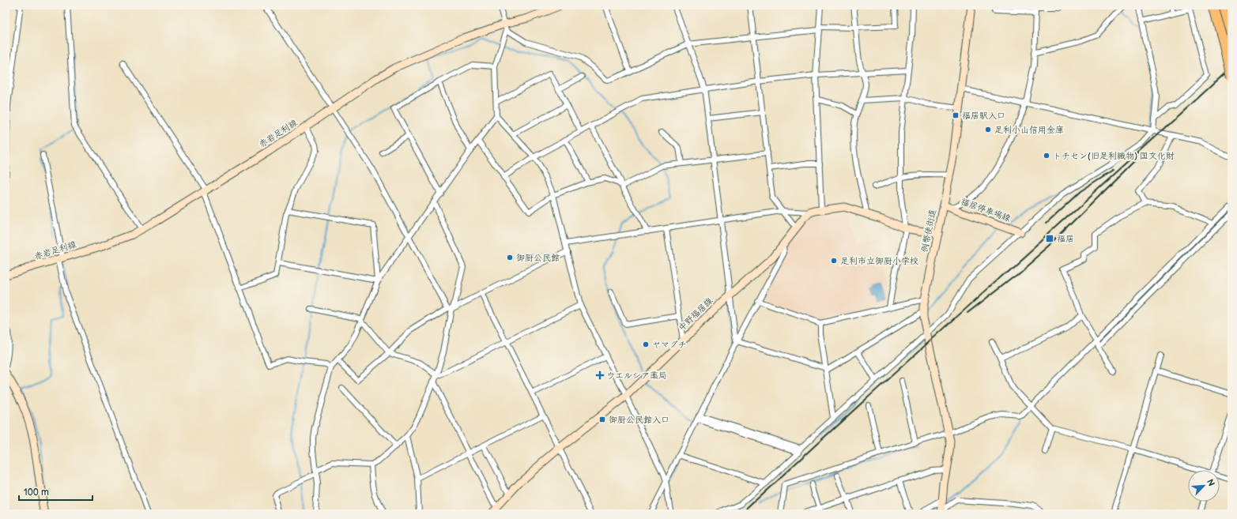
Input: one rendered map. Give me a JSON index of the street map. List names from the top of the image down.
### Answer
{
  "streets": {
    "main road": [
      "赤岩足利線",
      "福居停車場線",
      "例幣使街道",
      "中野福居線"
    ]
  },
  "crossings": [
    ["福居停車場線", "例幣使街道"],
    ["例幣使街道", "中野福居線"]
  ],
  "places": {
    "transit": ["福居駅入口", "福居", "御厨公民館入口"],
    "other": [
      "足利小山信用金庫",
      "トチセン(旧足利織物) 国文化財",
      "御厨公民館",
      "足利市立御厨小学校",
      "ヤマグチ"
    ],
    "health": ["ウエルシア薬局"]
  },
  "scale_bar": "100 m",
  "north": "top right"
}
